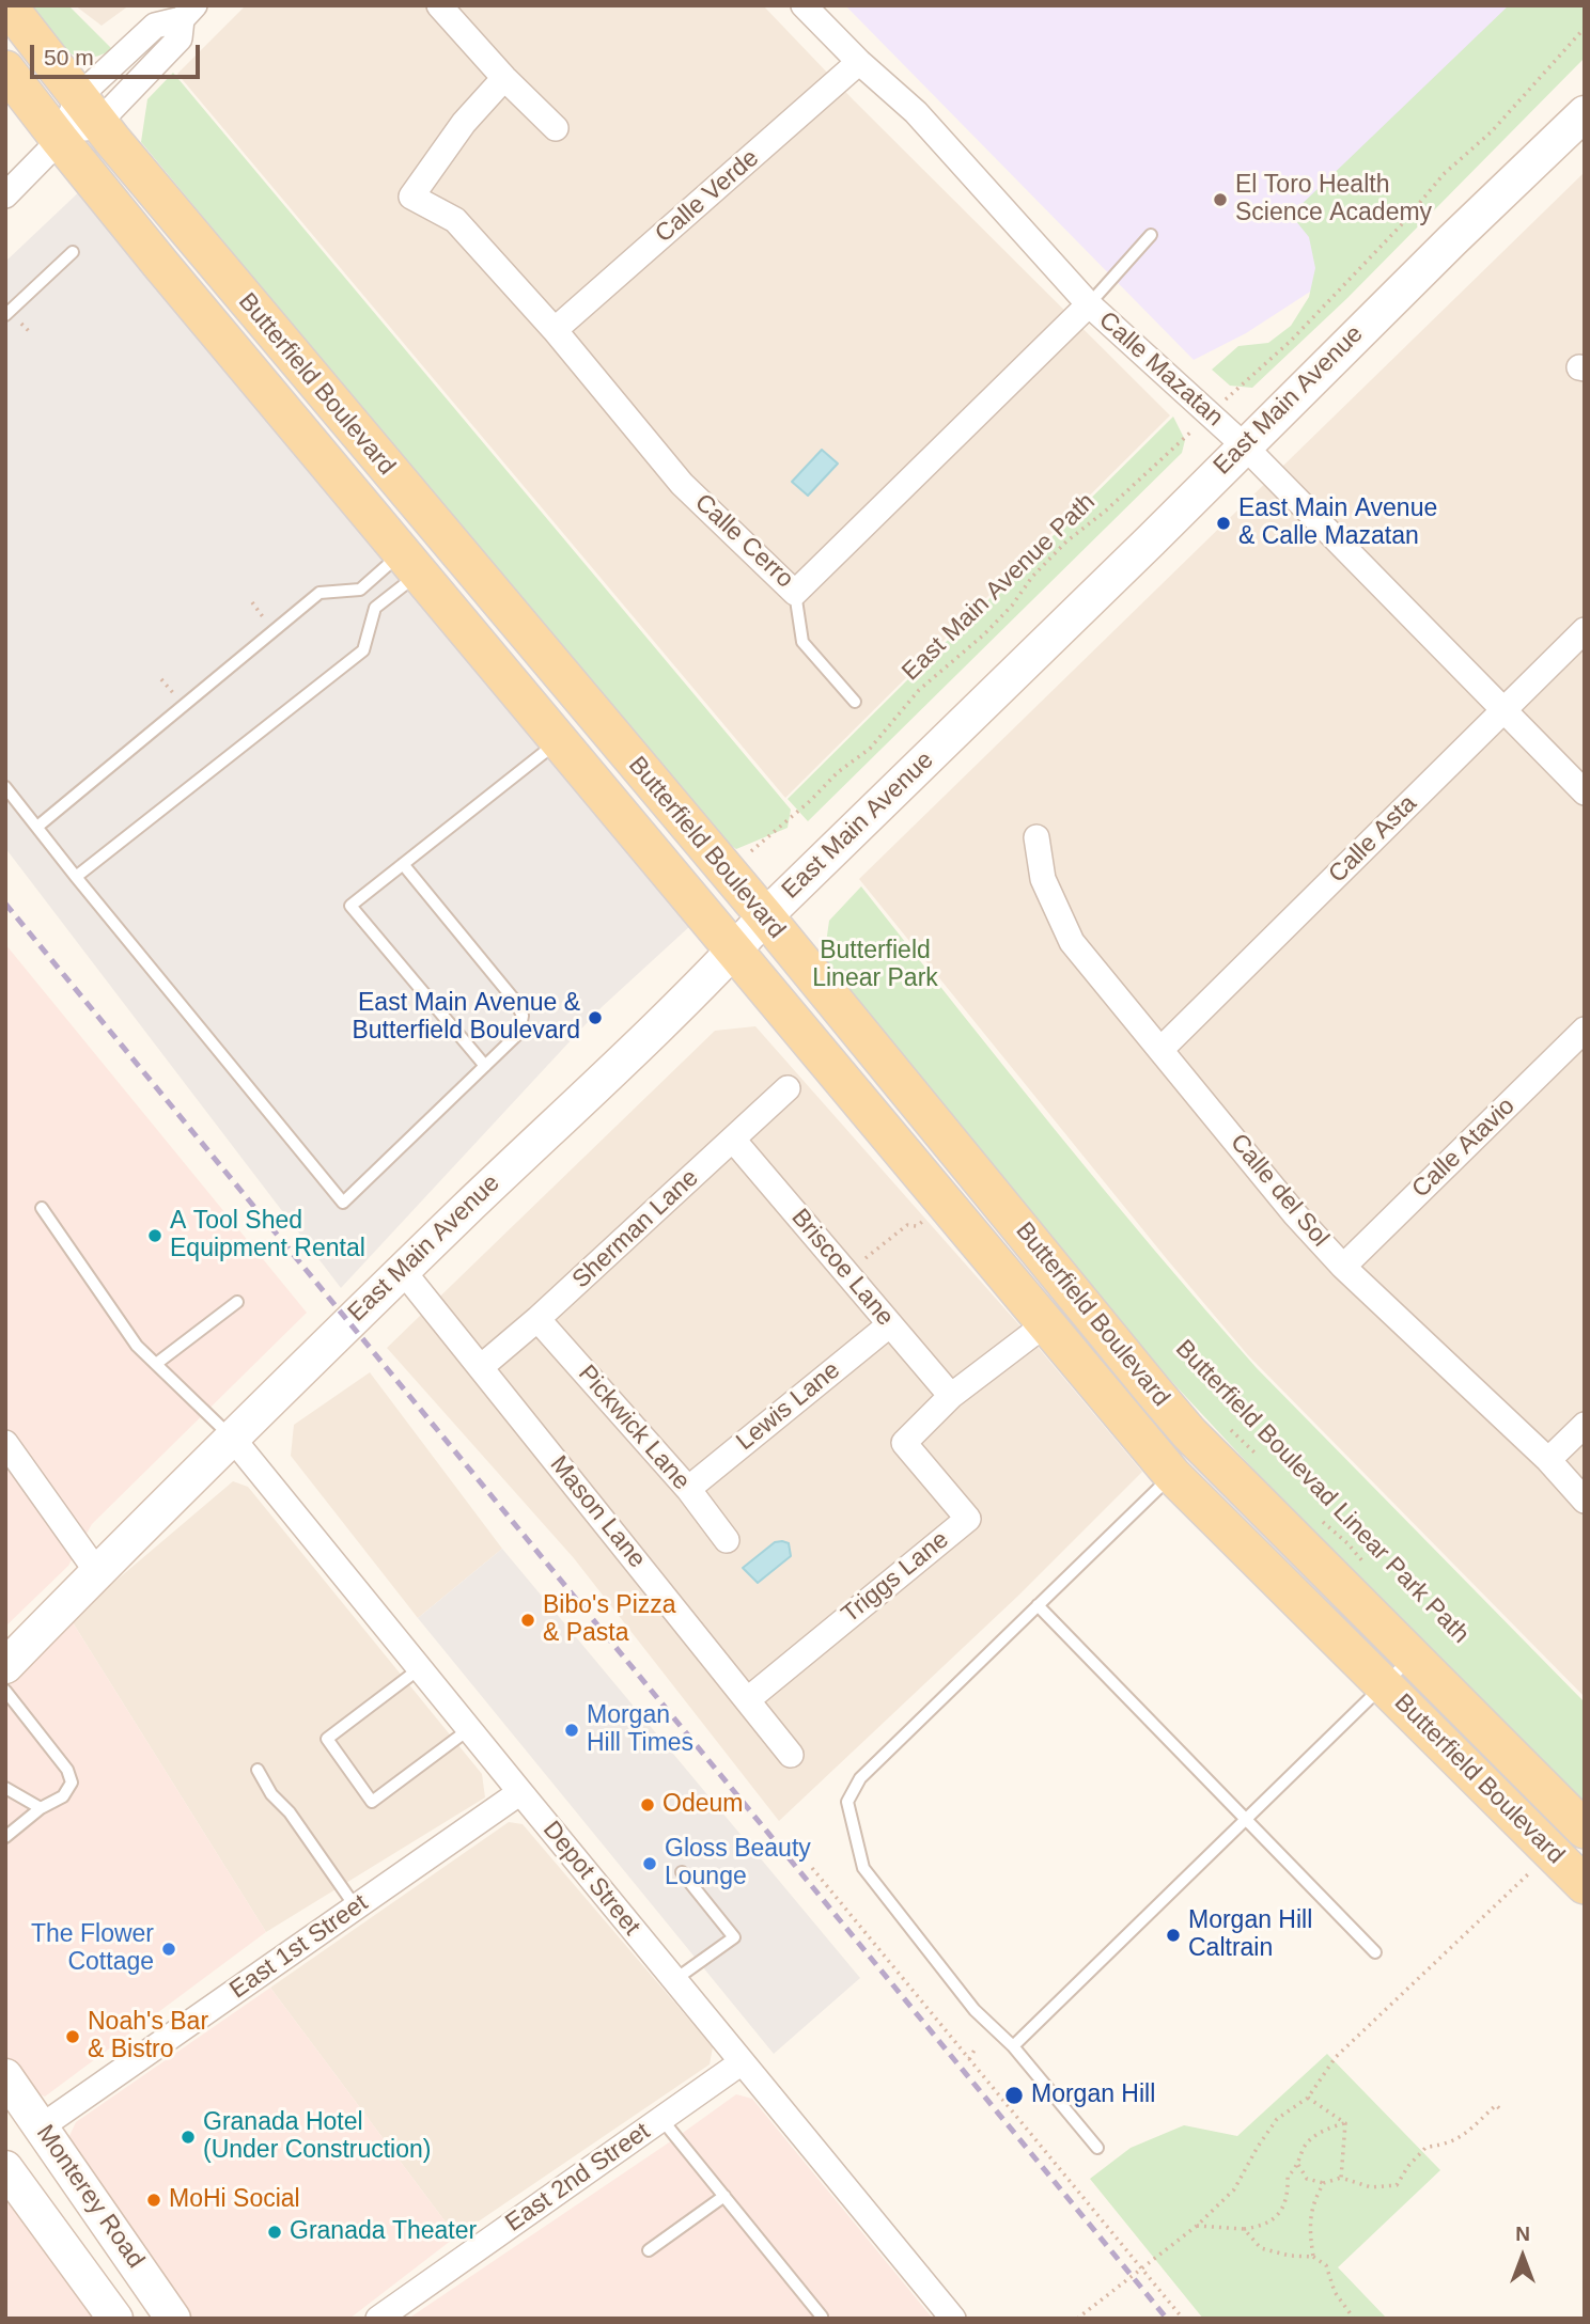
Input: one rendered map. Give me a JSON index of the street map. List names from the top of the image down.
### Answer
{
  "streets": {
    "main road": ["Butterfield Boulevard", "East Main Avenue", "Monterey Road"],
    "street": [
      "Calle Verde",
      "Calle Mazatan",
      "Calle Cerro",
      "Calle Asta",
      "Calle Atavio",
      "Calle del Sol",
      "Sherman Lane",
      "Briscoe Lane",
      "Lewis Lane",
      "Pickwick Lane",
      "Mason Lane",
      "Triggs Lane",
      "Depot Street",
      "East 1st Street",
      "East 2nd Street"
    ],
    "path": ["East Main Avenue Path", "Butterfield Boulevad Linear Park Path"]
  },
  "crossings": [
    ["Calle Verde", "Calle Mazatan"],
    ["Calle Verde", "Calle Cerro"],
    ["Calle Mazatan", "East Main Avenue"],
    ["Calle Mazatan", "Calle Cerro"],
    ["Calle Mazatan", "East Main Avenue Path"],
    ["Calle Mazatan", "Calle Asta"],
    ["Butterfield Boulevard", "East Main Avenue"],
    ["East Main Avenue", "Mason Lane"],
    ["East Main Avenue", "Depot Street"],
    ["Calle Asta", "Calle del Sol"],
    ["Calle Atavio", "Calle del Sol"],
    ["Sherman Lane", "Briscoe Lane"],
    ["Sherman Lane", "Pickwick Lane"],
    ["Sherman Lane", "Mason Lane"],
    ["Briscoe Lane", "Lewis Lane"],
    ["Briscoe Lane", "Triggs Lane"],
    ["Lewis Lane", "Pickwick Lane"],
    ["Mason Lane", "Triggs Lane"],
    ["Depot Street", "East 1st Street"],
    ["Depot Street", "East 2nd Street"],
    ["East 1st Street", "Monterey Road"]
  ],
  "parks": ["Butterfield Linear Park"],
  "places": [
    "El Toro Health Science Academy",
    "East Main Avenue & Calle Mazatan",
    "East Main Avenue & Butterfield Boulevard",
    "A Tool Shed Equipment Rental",
    "Bibo's Pizza & Pasta",
    "Morgan Hill Times",
    "Odeum",
    "Gloss Beauty Lounge",
    "Morgan Hill Caltrain",
    "The Flower Cottage",
    "Noah's Bar & Bistro",
    "Morgan Hill",
    "Granada Hotel (Under Construction)",
    "MoHi Social",
    "Granada Theater"
  ],
  "scale_bar": "50 m",
  "north": "top"
}
